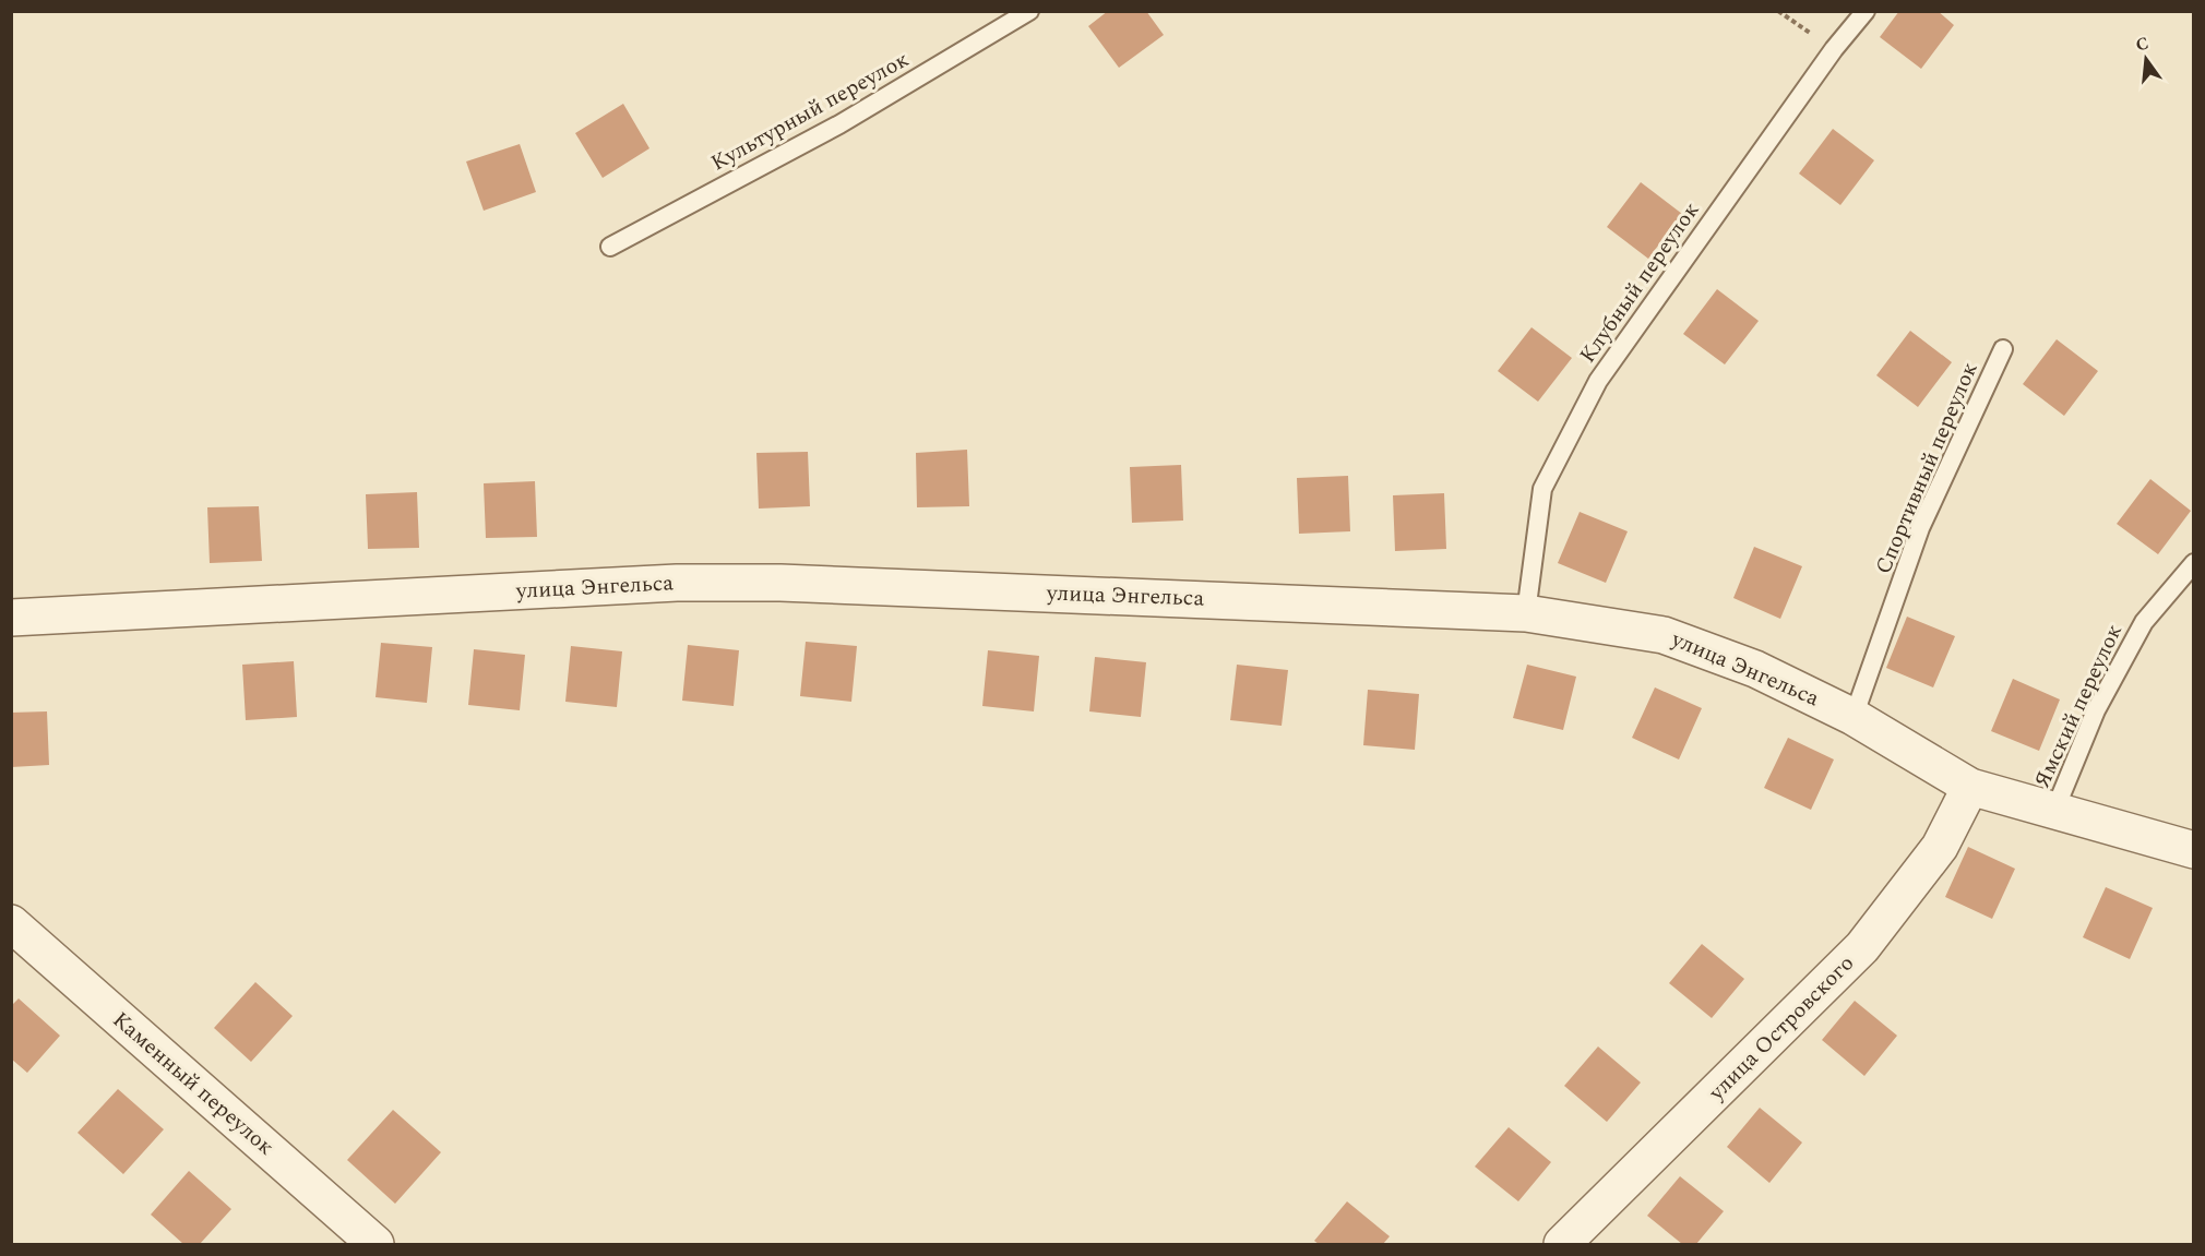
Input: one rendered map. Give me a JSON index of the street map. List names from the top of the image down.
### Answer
{
  "streets": {
    "street": ["улица Энгельса", "улица Островского", "Каменный переулок"],
    "lane": [
      "Культурный переулок",
      "Клубный переулок",
      "Спортивный переулок",
      "Ямский переулок"
    ]
  },
  "crossings": [
    ["Клубный переулок", "улица Энгельса"],
    ["Спортивный переулок", "улица Энгельса"],
    ["улица Энгельса", "Ямский переулок"],
    ["улица Энгельса", "улица Островского"]
  ],
  "north": "top"
}
